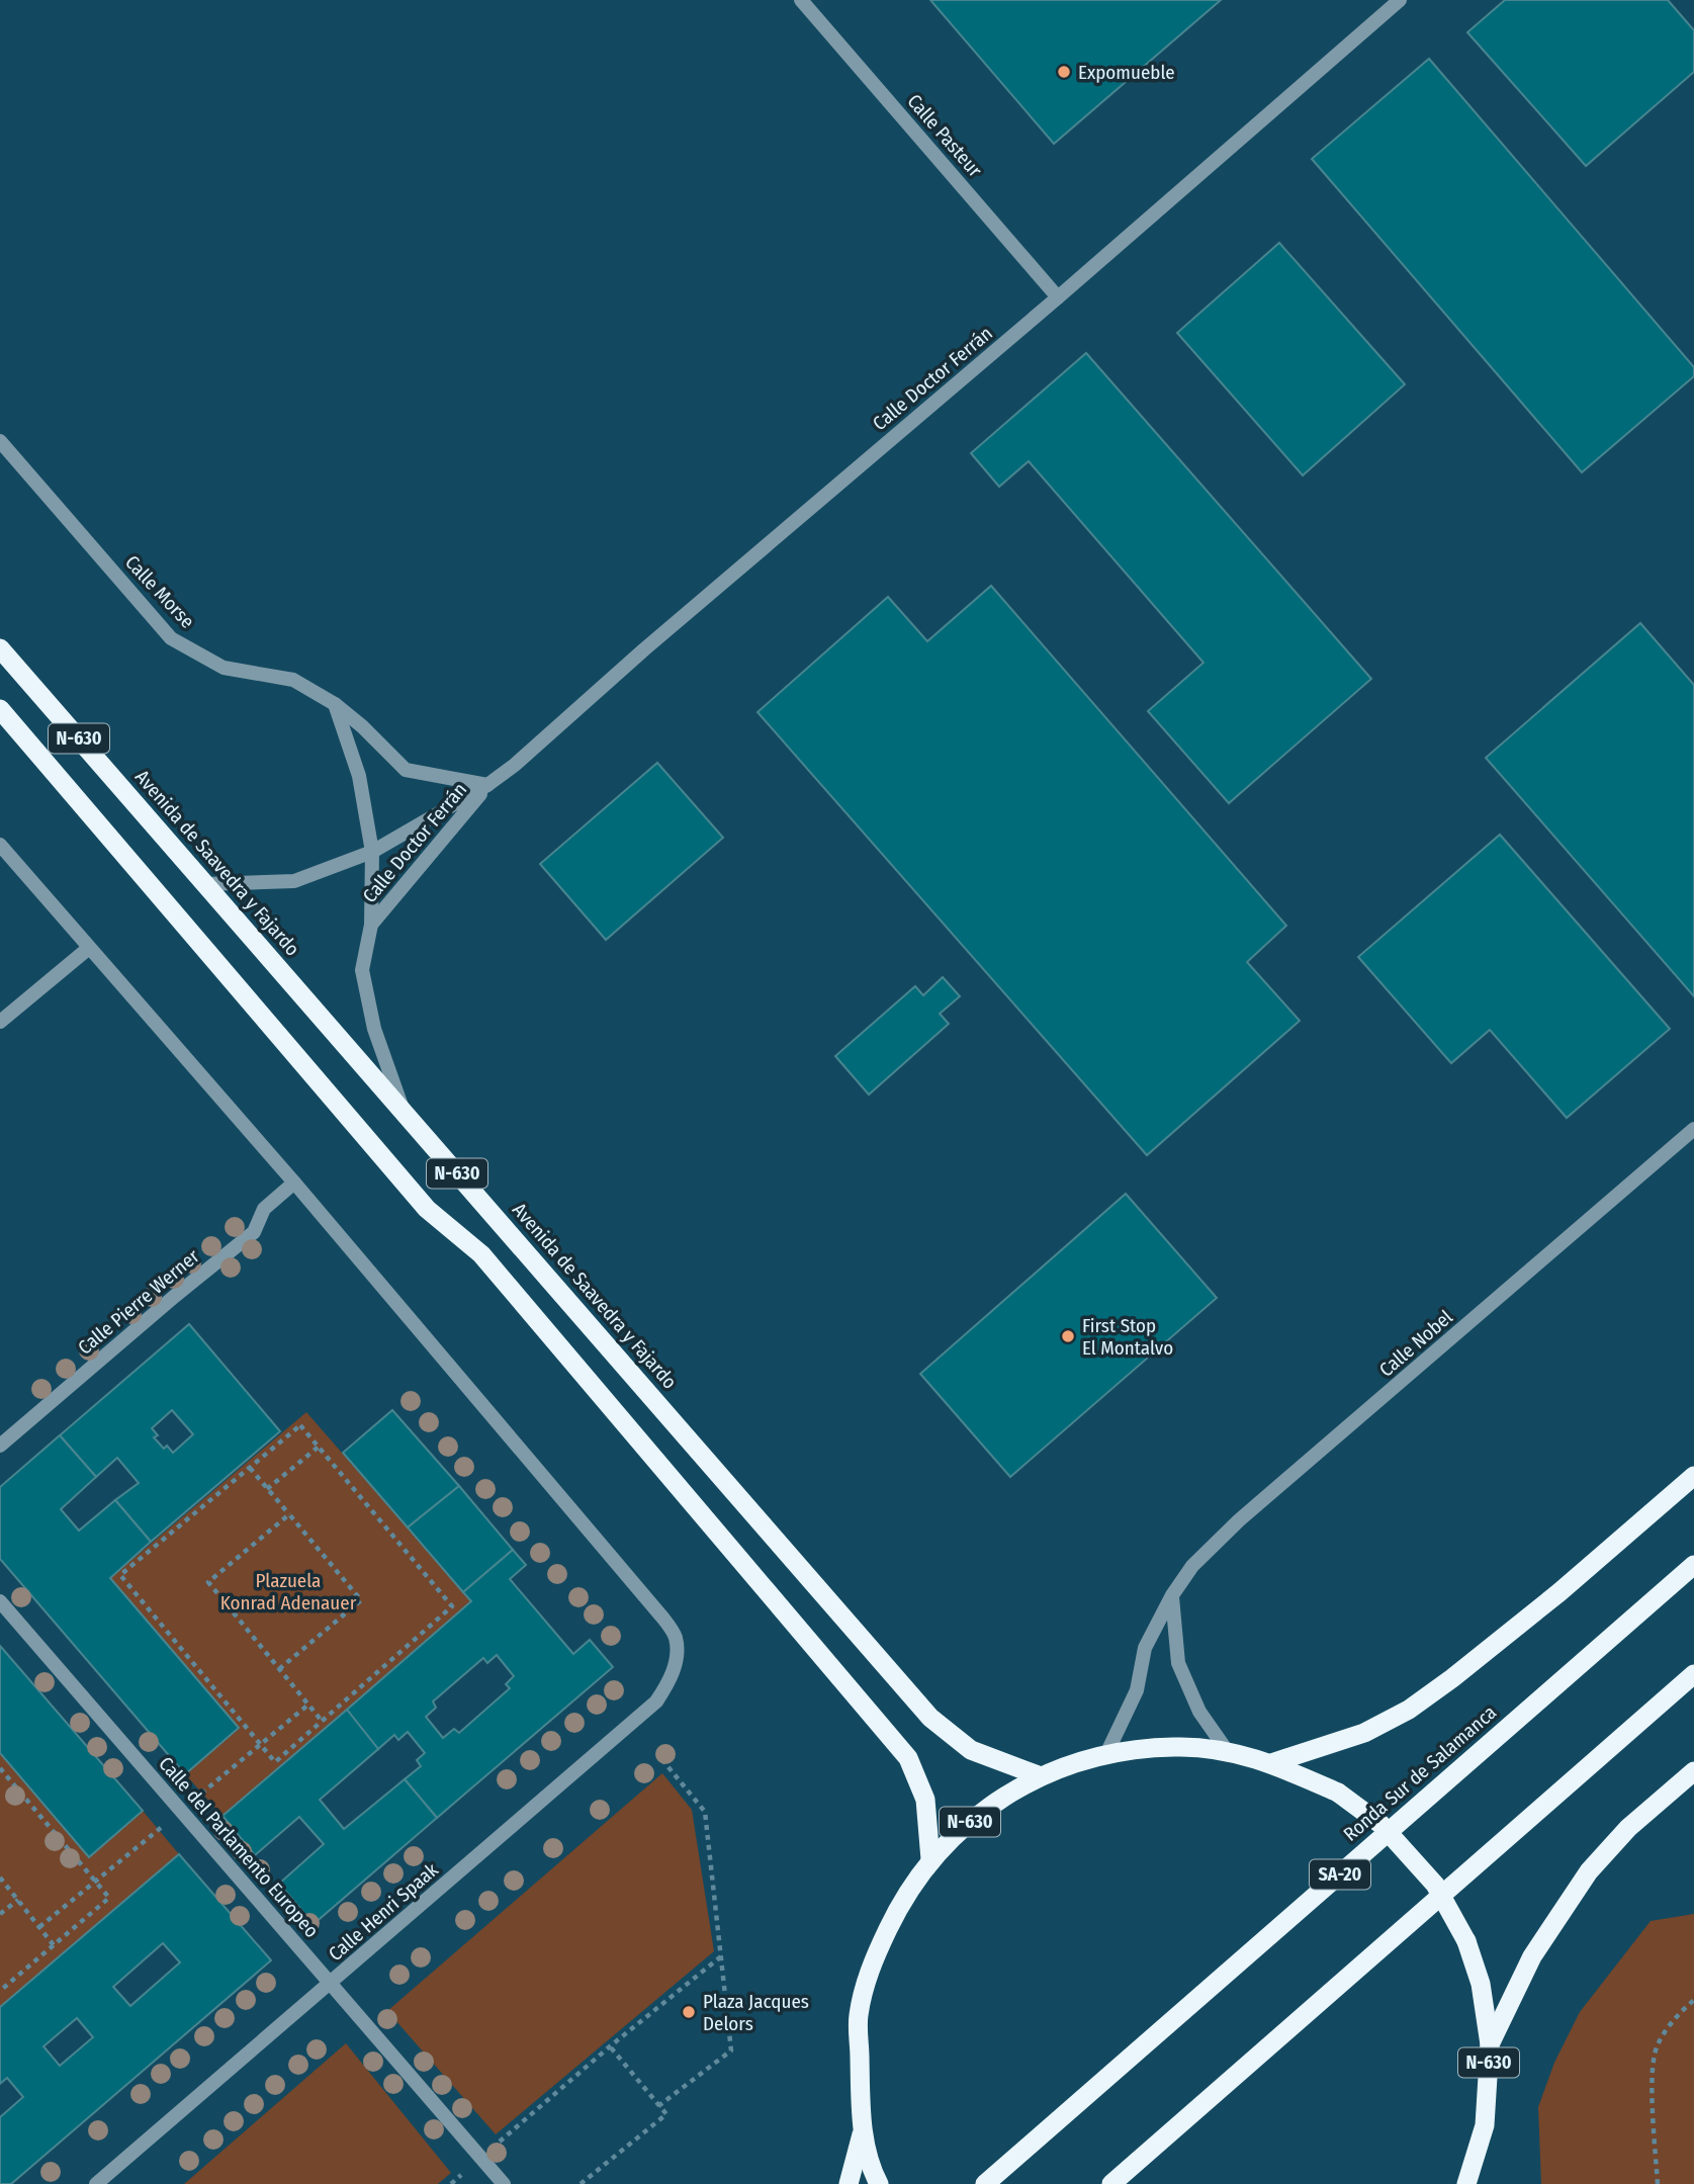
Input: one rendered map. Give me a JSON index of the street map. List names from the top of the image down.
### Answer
{
  "streets": {
    "highway": [
      "N-630",
      "Avenida de Saavedra y Fajardo",
      "Ronda Sur de Salamanca",
      "SA-20"
    ],
    "street": [
      "Calle Pasteur",
      "Calle Doctor Ferrán",
      "Calle Morse",
      "Calle Pierre Werner",
      "Calle Nobel",
      "Calle del Parlamento Europeo",
      "Calle Henri Spaak"
    ]
  },
  "crossings": [
    ["Calle Pasteur", "Calle Doctor Ferrán"],
    ["Calle Doctor Ferrán", "Calle Morse"],
    ["Calle Doctor Ferrán", "Avenida de Saavedra y Fajardo"],
    ["N-630", "Avenida de Saavedra y Fajardo"],
    ["N-630", "Calle Nobel"],
    ["Calle Pierre Werner", "Calle Henri Spaak"],
    ["Calle del Parlamento Europeo", "Calle Henri Spaak"]
  ],
  "parks": ["Plazuela Konrad Adenauer"],
  "places": ["Expomueble", "First Stop El Montalvo", "Plaza Jacques Delors"]
}
